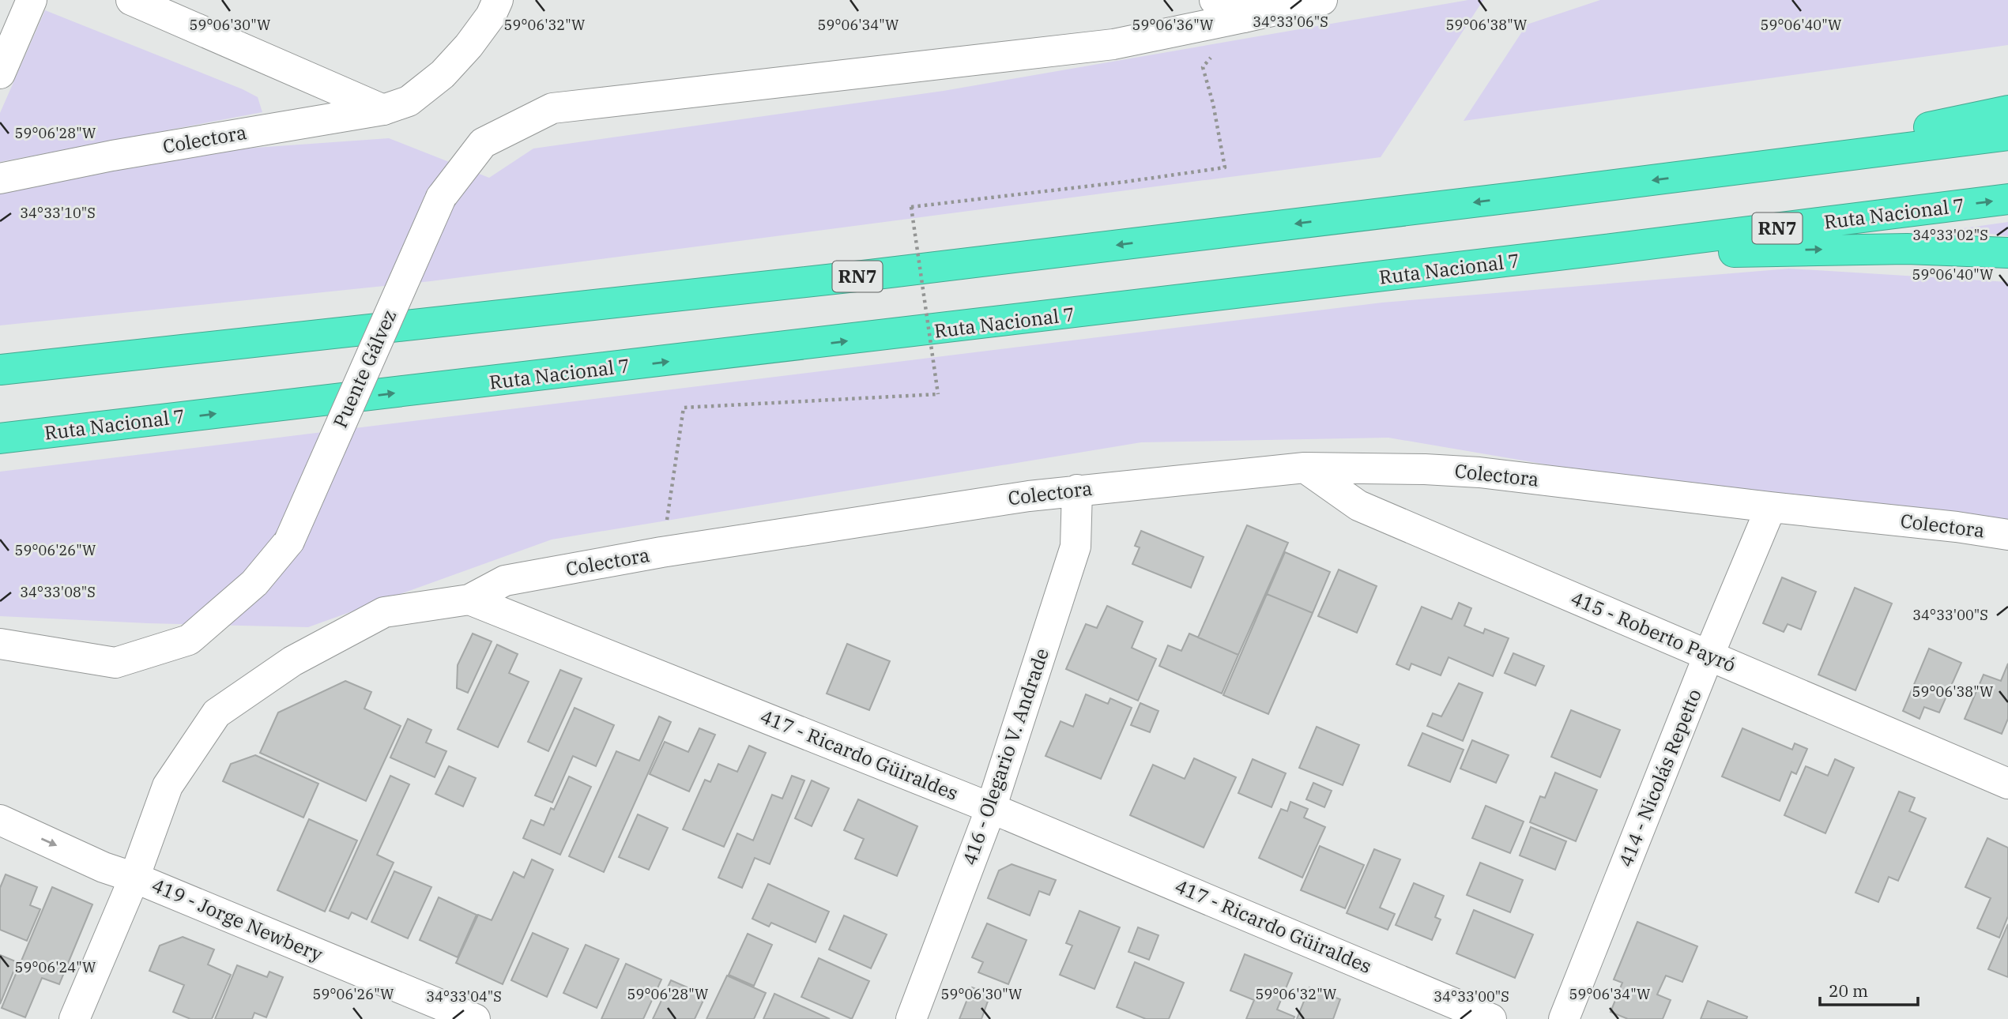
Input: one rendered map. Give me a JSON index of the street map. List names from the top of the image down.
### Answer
{
  "streets": {
    "highway": ["Ruta Nacional 7", "RN7"],
    "street": [
      "Colectora",
      "Puente Gálvez",
      "415 - Roberto Payró",
      "417 - Ricardo Güiraldes",
      "416 - Olegario V. Andrade",
      "414 - Nicolás Repetto",
      "419 - Jorge Newbery"
    ]
  },
  "crossings": [
    ["Colectora", "415 - Roberto Payró"],
    ["Colectora", "417 - Ricardo Güiraldes"],
    ["Colectora", "416 - Olegario V. Andrade"],
    ["Colectora", "414 - Nicolás Repetto"],
    ["Colectora", "419 - Jorge Newbery"],
    ["415 - Roberto Payró", "414 - Nicolás Repetto"],
    ["417 - Ricardo Güiraldes", "416 - Olegario V. Andrade"]
  ],
  "scale_bar": "20 m",
  "coordinates": [
    "34°33'06\"S",
    "59°06'30\"W",
    "59°06'32\"W",
    "59°06'34\"W",
    "59°06'36\"W",
    "59°06'38\"W",
    "59°06'40\"W",
    "59°06'28\"W",
    "34°33'10\"S",
    "34°33'02\"S",
    "59°06'26\"W",
    "34°33'08\"S",
    "34°33'00\"S",
    "59°06'24\"W",
    "34°33'04\"S"
  ]
}
